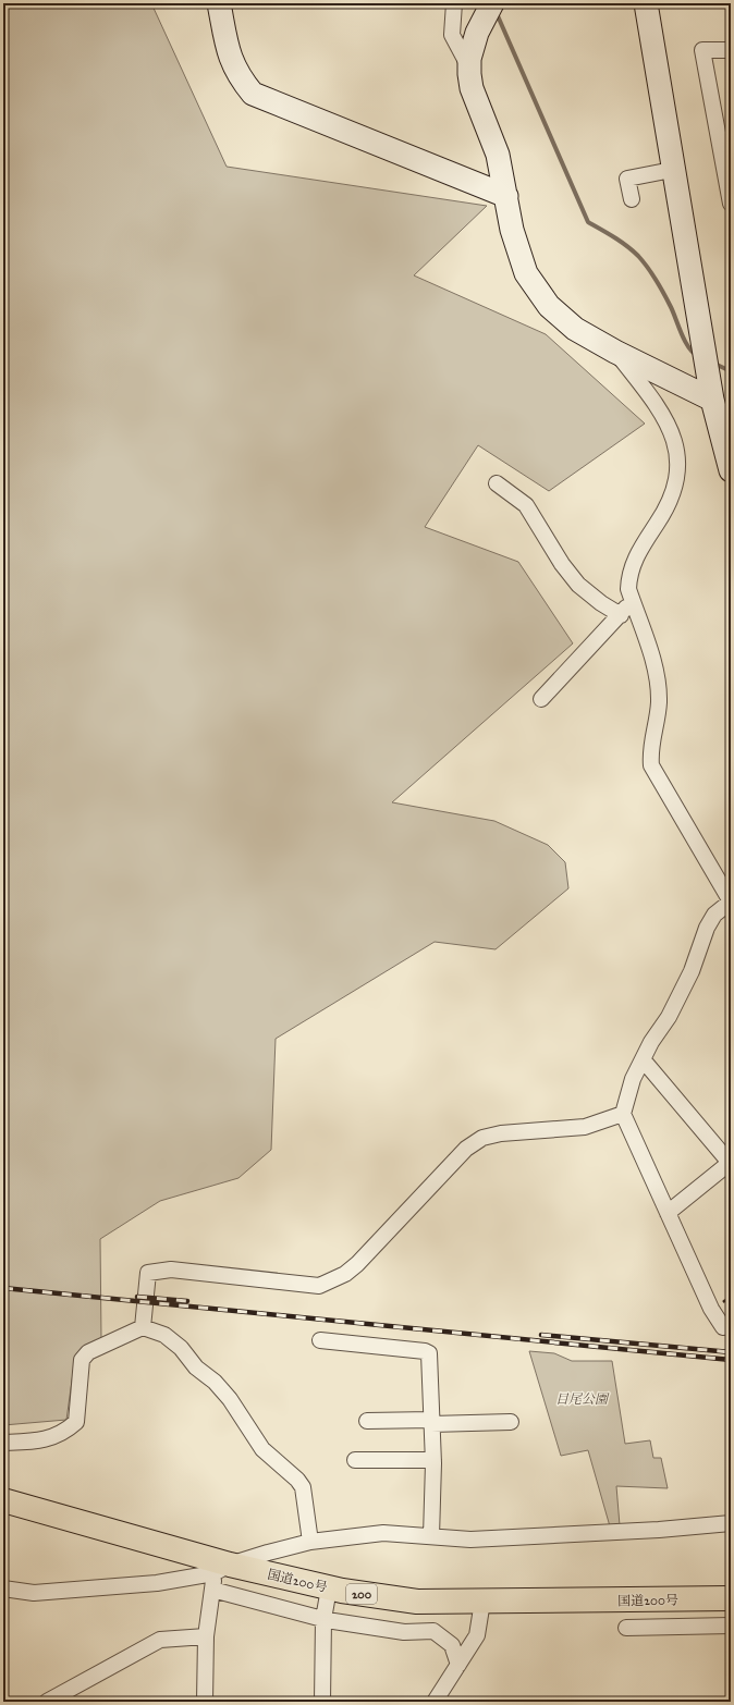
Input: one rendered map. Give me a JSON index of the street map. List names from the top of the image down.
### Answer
{
  "streets": {
    "highway": ["国道200号", "200"]
  },
  "parks": ["目尾公園"]
}
